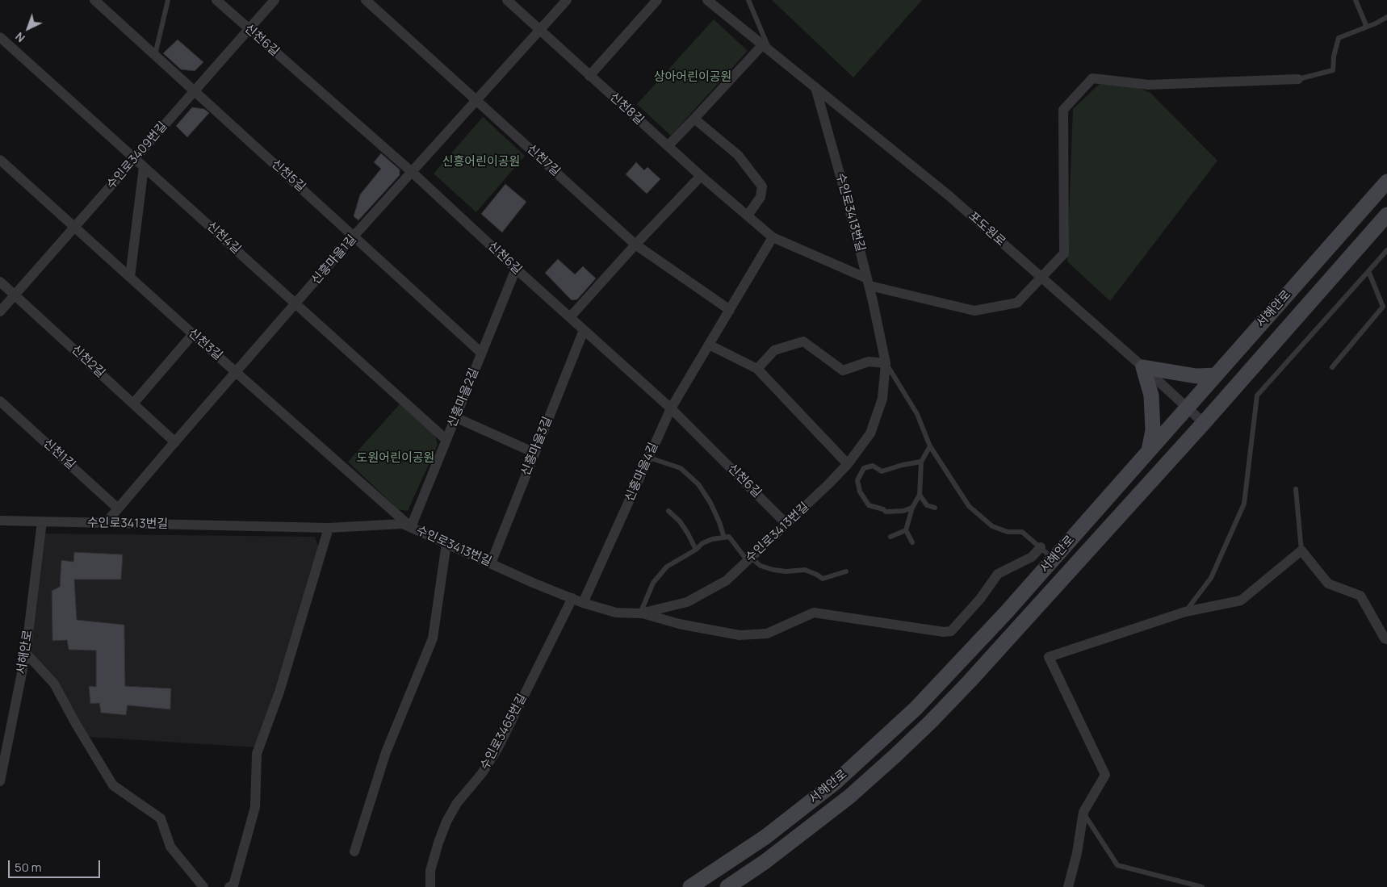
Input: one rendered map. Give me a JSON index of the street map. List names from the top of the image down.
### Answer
{
  "streets": {
    "main road": ["서해안로"],
    "street": [
      "신천6길",
      "신천8길",
      "수인로3409번길",
      "신천7길",
      "신천5길",
      "수인로3413번길",
      "포도원로",
      "신천4길",
      "신흥마을1길",
      "신천3길",
      "신천2길",
      "신흥마을2길",
      "신흥마을3길",
      "신천1길",
      "신흥마을4길",
      "수인로3465번길"
    ]
  },
  "crossings": [
    ["신천6길", "수인로3409번길"],
    ["신천6길", "수인로3413번길"],
    ["신천6길", "신흥마을1길"],
    ["신천6길", "신흥마을2길"],
    ["신천6길", "신흥마을3길"],
    ["신천6길", "신흥마을4길"],
    ["신천8길", "수인로3413번길"],
    ["신천8길", "신흥마을1길"],
    ["신천8길", "신흥마을4길"],
    ["수인로3409번길", "신천5길"],
    ["수인로3409번길", "신천4길"],
    ["수인로3409번길", "신천3길"],
    ["수인로3409번길", "신천2길"],
    ["신천7길", "신흥마을1길"],
    ["신천7길", "신흥마을4길"],
    ["신천5길", "신흥마을1길"],
    ["신천5길", "신흥마을2길"],
    ["수인로3413번길", "포도원로"],
    ["수인로3413번길", "신흥마을1길"],
    ["수인로3413번길", "서해안로"],
    ["수인로3413번길", "신천3길"],
    ["수인로3413번길", "신흥마을2길"],
    ["수인로3413번길", "신흥마을3길"],
    ["수인로3413번길", "신흥마을4길"],
    ["수인로3413번길", "수인로3465번길"],
    ["포도원로", "서해안로"],
    ["신천4길", "신흥마을1길"],
    ["신천4길", "신흥마을2길"],
    ["신흥마을1길", "신천3길"],
    ["신흥마을1길", "신천2길"],
    ["신흥마을1길", "신천1길"],
    ["신천3길", "신흥마을2길"]
  ],
  "parks": ["상아어린이공원", "신흥어린이공원", "도원어린이공원"],
  "scale_bar": "50 m",
  "north": "bottom left"
}
